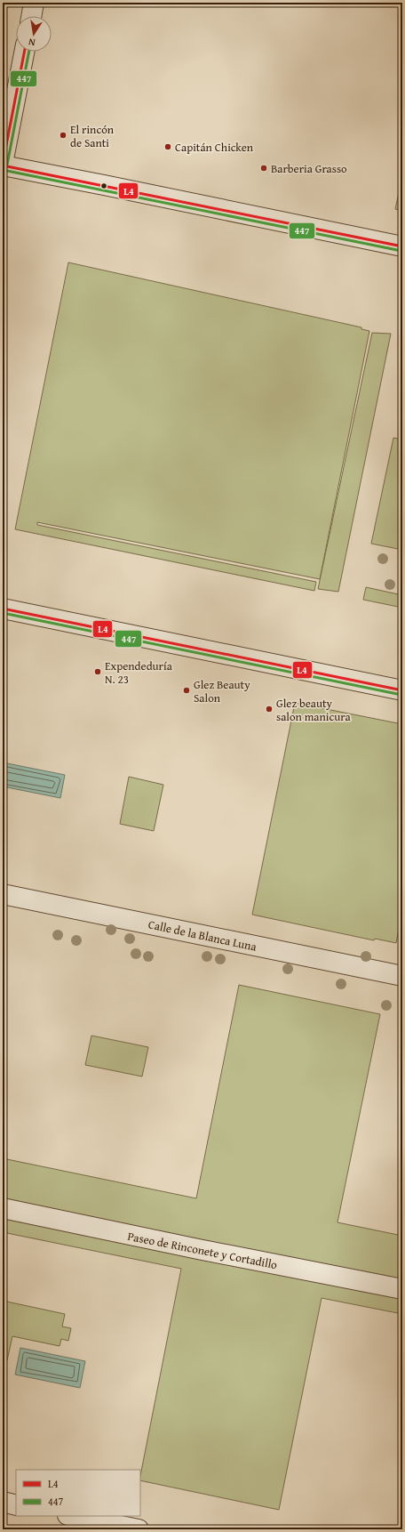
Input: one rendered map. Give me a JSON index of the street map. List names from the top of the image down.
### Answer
{
  "streets": {
    "street": ["Calle de la Blanca Luna", "Paseo de Rinconete y Cortadillo"]
  },
  "places": [
    "El rincón de Santi",
    "Capitán Chicken",
    "Barberia Grasso",
    "Expendeduría N. 23",
    "Glez Beauty Salon",
    "Glez beauty salon manicura"
  ],
  "lines": ["transit line L4", "transit line 447"],
  "legend": ["L4", "447"],
  "north": "bottom"
}
